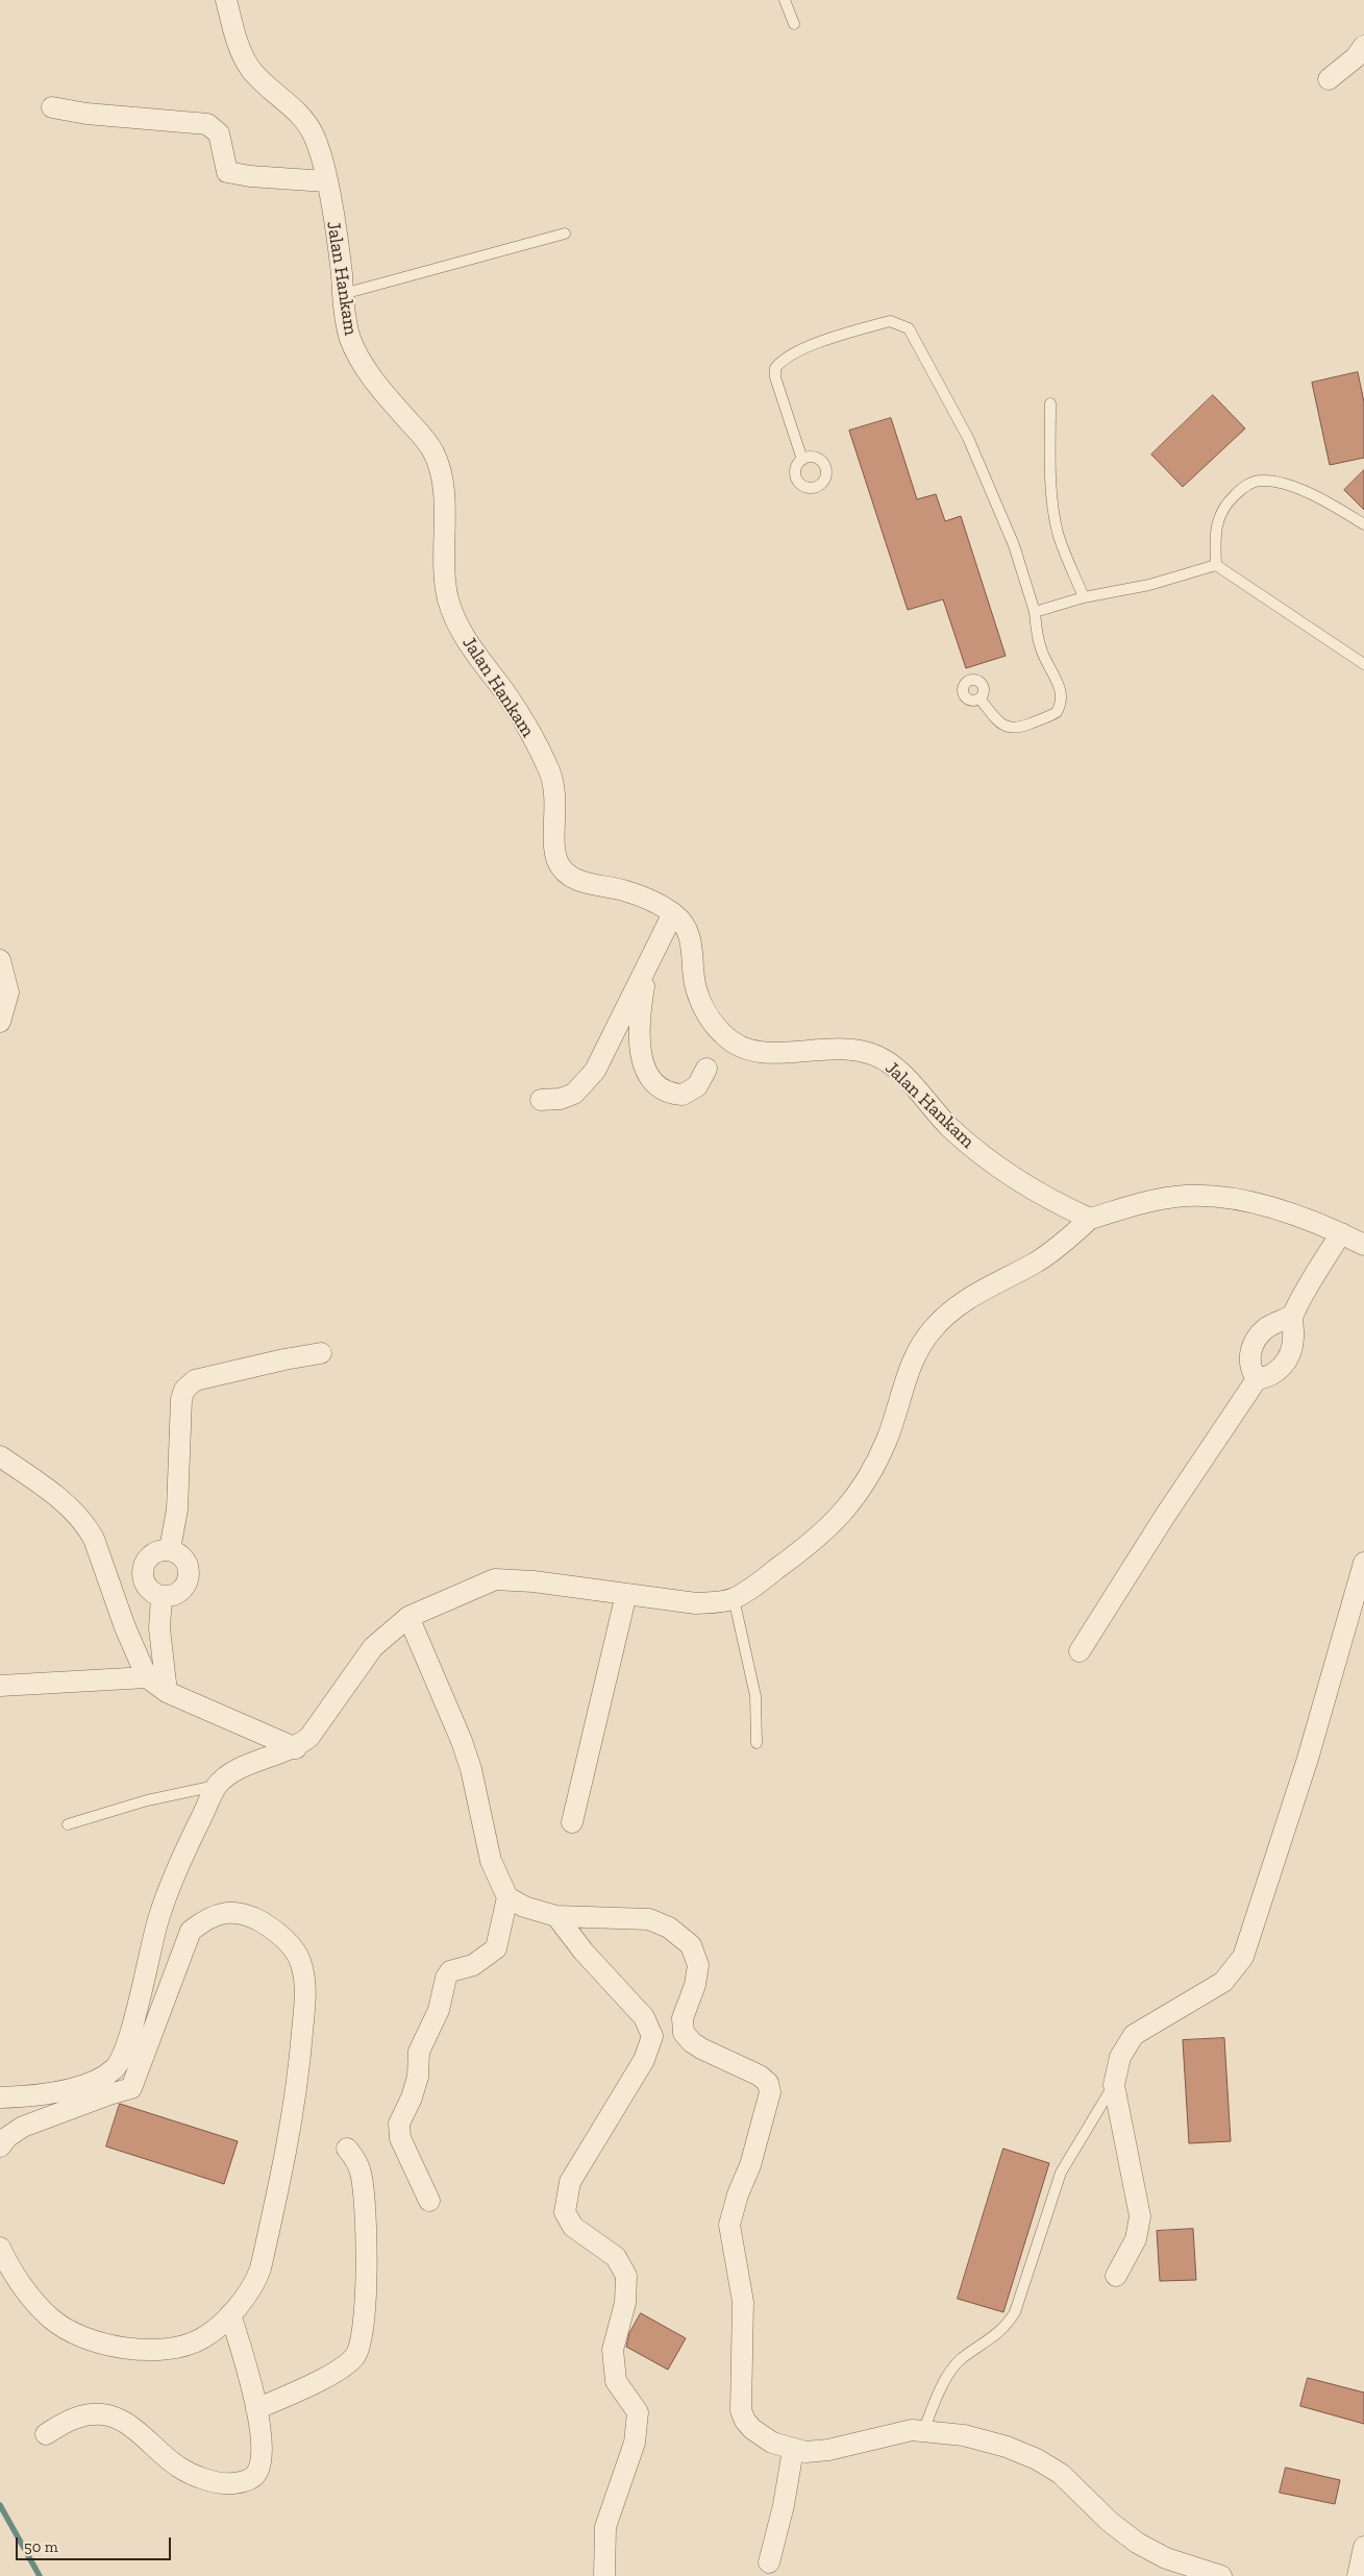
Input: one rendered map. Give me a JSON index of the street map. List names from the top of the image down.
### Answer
{
  "streets": {
    "street": ["Jalan Hankam"]
  },
  "scale_bar": "50 m"
}
